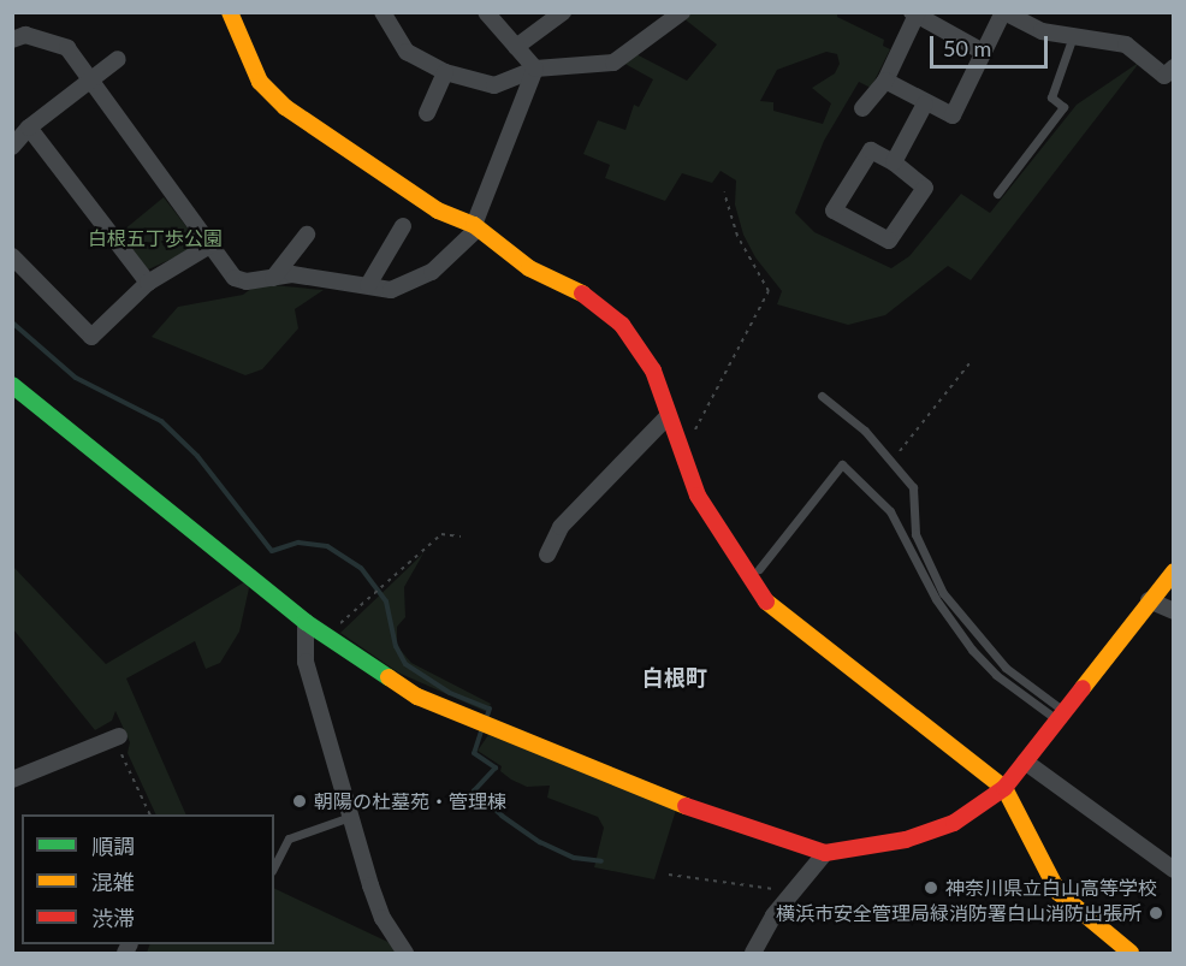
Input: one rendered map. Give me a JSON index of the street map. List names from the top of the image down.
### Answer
{
  "districts": ["白根町"],
  "parks": ["白根五丁歩公園"],
  "places": ["朝陽の杜墓苑・管理棟", "神奈川県立白山高等学校", "横浜市安全管理局緑消防署白山消防出張所"],
  "legend": ["順調", "混雑", "渋滞"],
  "scale_bar": "50 m"
}
